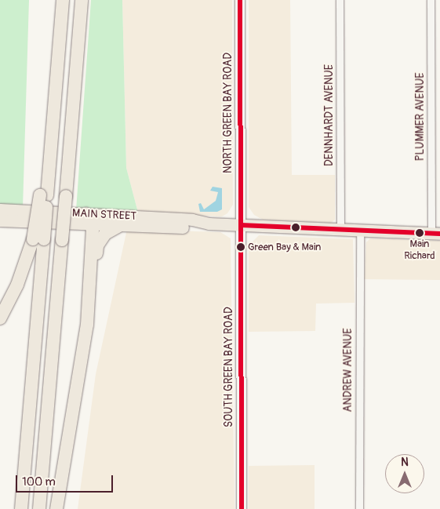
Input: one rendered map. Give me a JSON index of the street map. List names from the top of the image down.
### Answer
{
  "streets": {
    "main road": ["NORTH GREEN BAY ROAD", "MAIN STREET", "SOUTH GREEN BAY ROAD"],
    "street": ["DENNHARDT AVENUE", "PLUMMER AVENUE", "ANDREW AVENUE"]
  },
  "crossings": [
    ["NORTH GREEN BAY ROAD", "MAIN STREET"],
    ["NORTH GREEN BAY ROAD", "SOUTH GREEN BAY ROAD"],
    ["DENNHARDT AVENUE", "MAIN STREET"],
    ["PLUMMER AVENUE", "MAIN STREET"],
    ["MAIN STREET", "SOUTH GREEN BAY ROAD"],
    ["MAIN STREET", "ANDREW AVENUE"]
  ],
  "places": ["Main Richard", "Green Bay & Main"],
  "scale_bar": "100 m",
  "north": "top"
}
